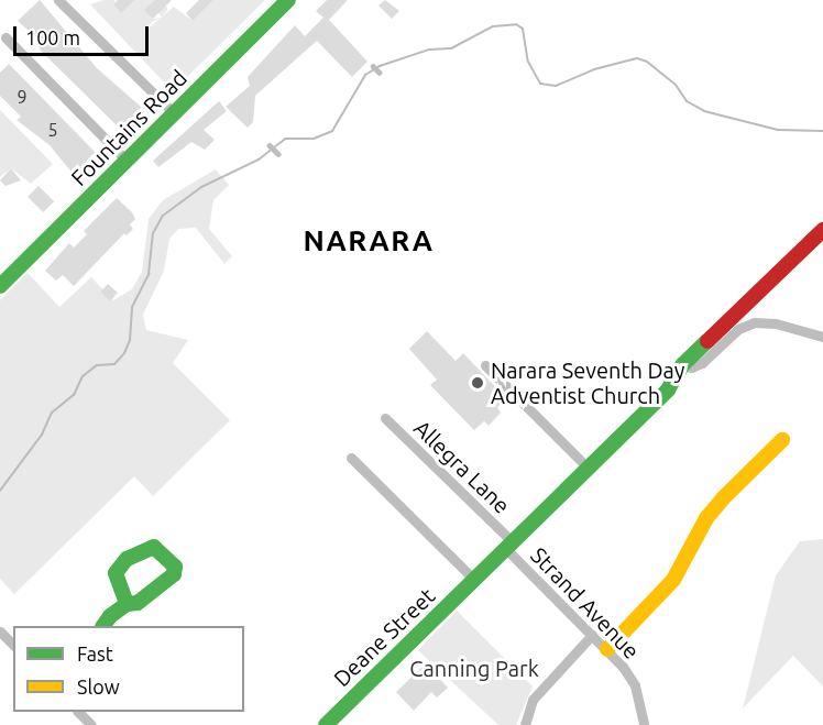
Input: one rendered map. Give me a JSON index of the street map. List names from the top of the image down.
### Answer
{
  "streets": {
    "street": [
      "Fountains Road",
      "Allegra Lane",
      "Strand Avenue",
      "Deane Street"
    ]
  },
  "crossings": [
    ["Allegra Lane", "Strand Avenue"],
    ["Allegra Lane", "Deane Street"],
    ["Strand Avenue", "Deane Street"]
  ],
  "districts": ["NARARA"],
  "parks": ["Canning Park"],
  "places": ["Narara Seventh Day Adventist Church"],
  "house_numbers": ["9", "5"],
  "legend": ["Fast", "Slow"],
  "scale_bar": "100 m"
}
